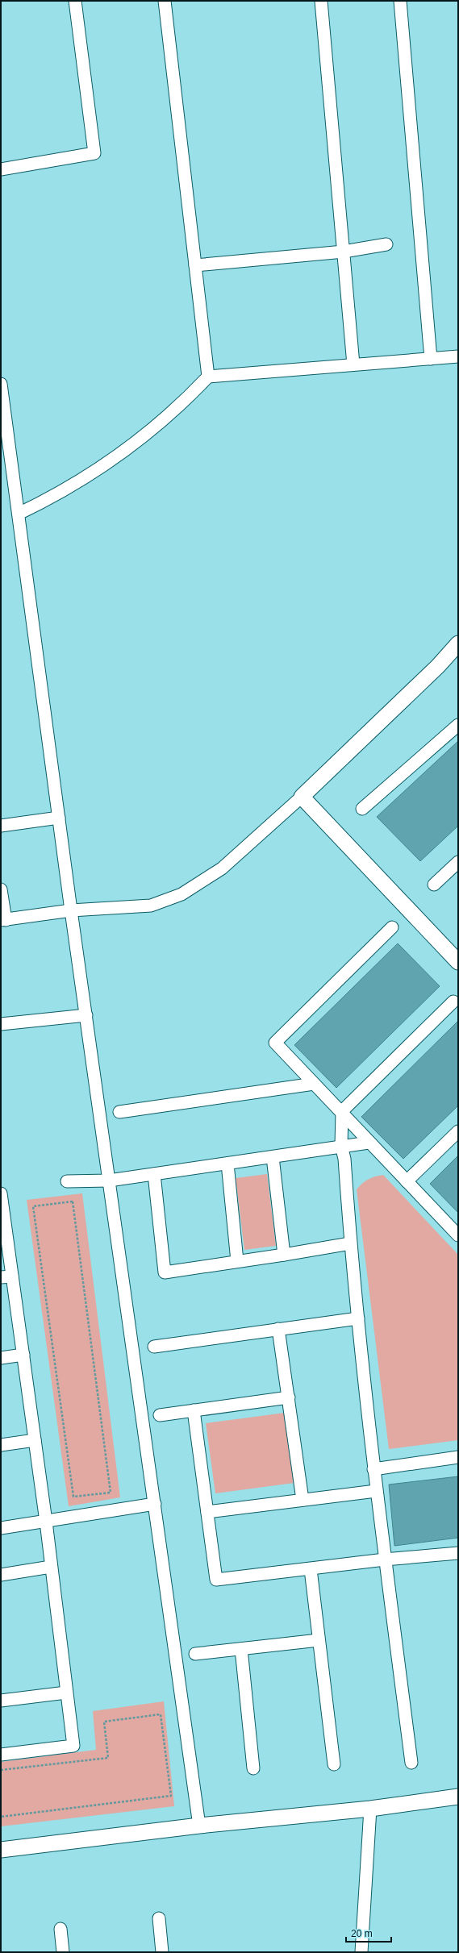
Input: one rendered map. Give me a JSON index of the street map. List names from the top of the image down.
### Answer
{
  "scale_bar": "20 m"
}
